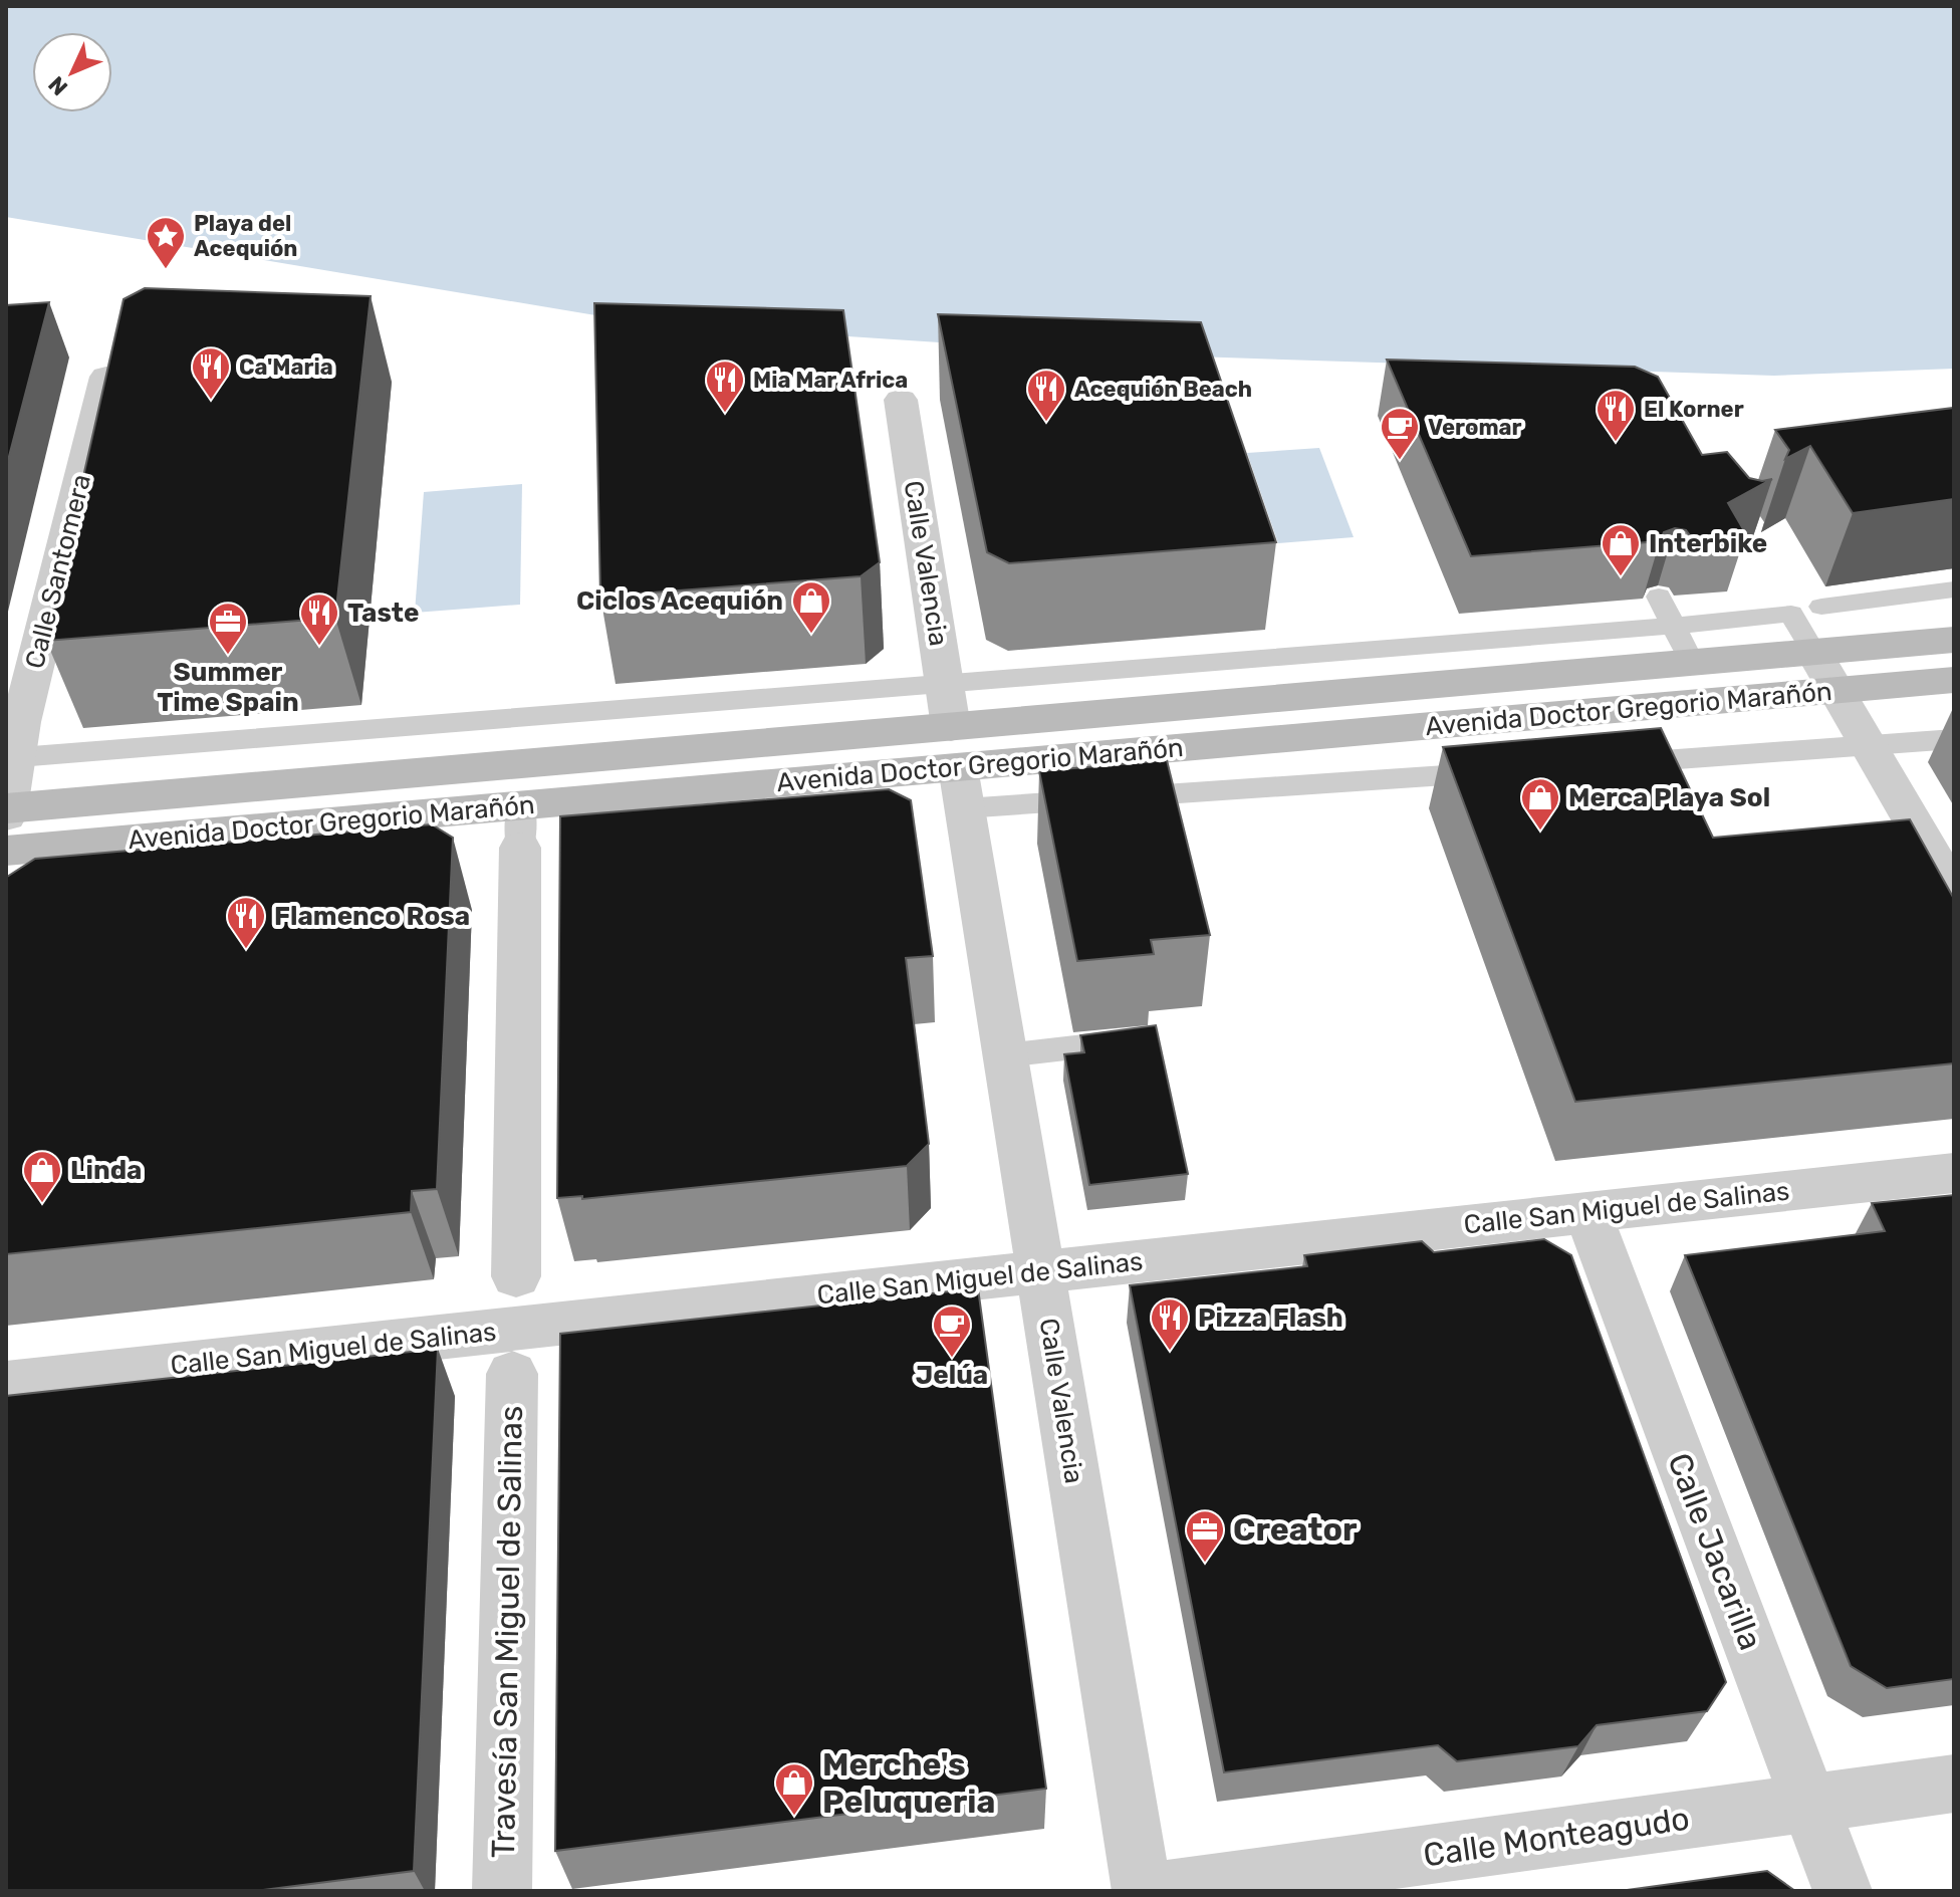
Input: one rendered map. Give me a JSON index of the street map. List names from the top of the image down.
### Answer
{
  "streets": {
    "street": [
      "Calle Valencia",
      "Calle Santomera",
      "Avenida Doctor Gregorio Marañón",
      "Calle San Miguel de Salinas",
      "Calle Jacarilla",
      "Travesía San Miguel de Salinas",
      "Calle Monteagudo"
    ]
  },
  "crossings": [
    ["Calle Valencia", "Avenida Doctor Gregorio Marañón"],
    ["Calle Valencia", "Calle San Miguel de Salinas"],
    ["Calle Santomera", "Avenida Doctor Gregorio Marañón"],
    ["Calle San Miguel de Salinas", "Calle Jacarilla"],
    ["Calle Jacarilla", "Calle Monteagudo"]
  ],
  "places": {
    "place": ["Playa del Acequión"],
    "restaurant": [
      "Ca'Maria",
      "Mia Mar Africa",
      "Acequión Beach",
      "El Korner",
      "Taste",
      "Flamenco Rosa",
      "Pizza Flash"
    ],
    "cafe": ["Veromar", "Jelúa"],
    "shop": [
      "Interbike",
      "Ciclos Acequión",
      "Merca Playa Sol",
      "Linda",
      "Merche's Peluqueria"
    ],
    "office": ["Summer Time Spain", "Creator"]
  },
  "north": "bottom left"
}
